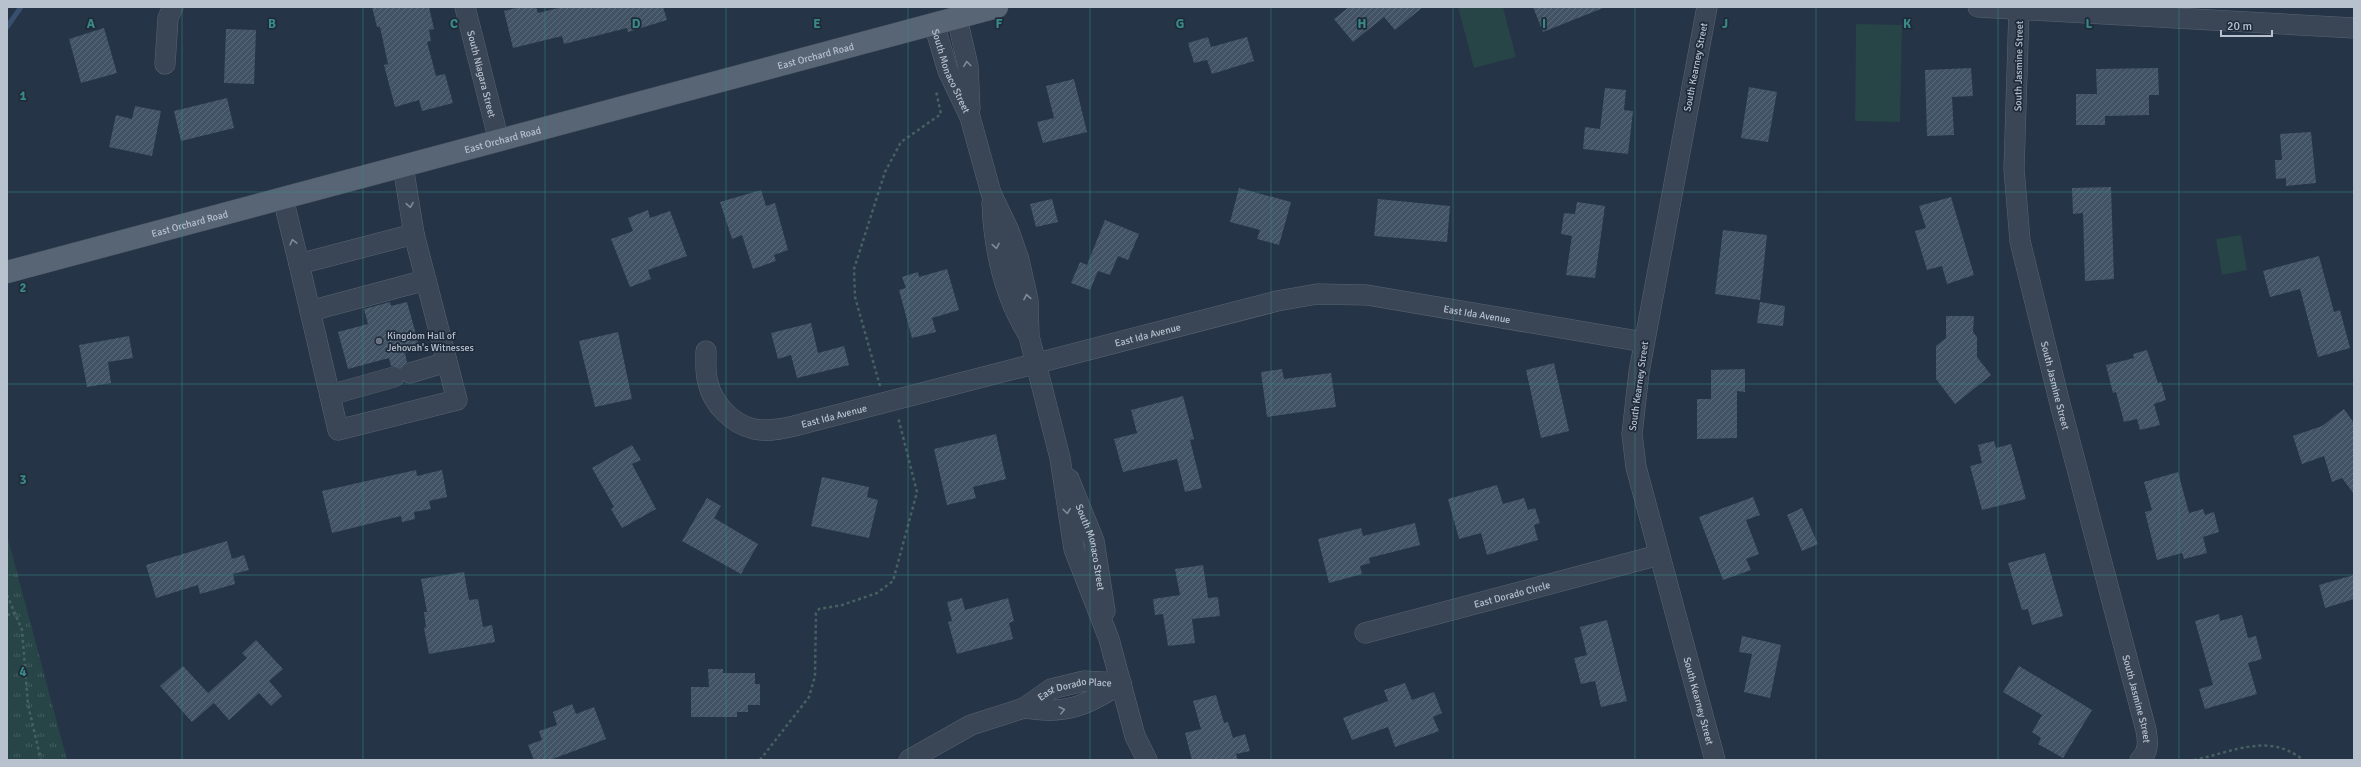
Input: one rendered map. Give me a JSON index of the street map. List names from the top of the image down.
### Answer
{
  "streets": {
    "main road": ["East Orchard Road"],
    "street": [
      "South Jasmine Street",
      "South Kearney Street",
      "South Monaco Street",
      "South Niagara Street",
      "East Ida Avenue",
      "East Dorado Circle",
      "East Dorado Place"
    ]
  },
  "crossings": [
    ["East Orchard Road", "South Monaco Street"],
    ["East Orchard Road", "South Niagara Street"],
    ["South Kearney Street", "East Ida Avenue"],
    ["South Kearney Street", "East Dorado Circle"],
    ["South Monaco Street", "East Ida Avenue"],
    ["South Monaco Street", "East Dorado Place"]
  ],
  "places": ["Kingdom Hall of Jehovah's Witnesses"],
  "scale_bar": "20 m",
  "grid": {
    "columns": [
      "A",
      "B",
      "C",
      "D",
      "E",
      "F",
      "G",
      "H",
      "I",
      "J",
      "K",
      "L"
    ],
    "rows": [
      "1",
      "2",
      "3",
      "4"
    ]
  }
}
